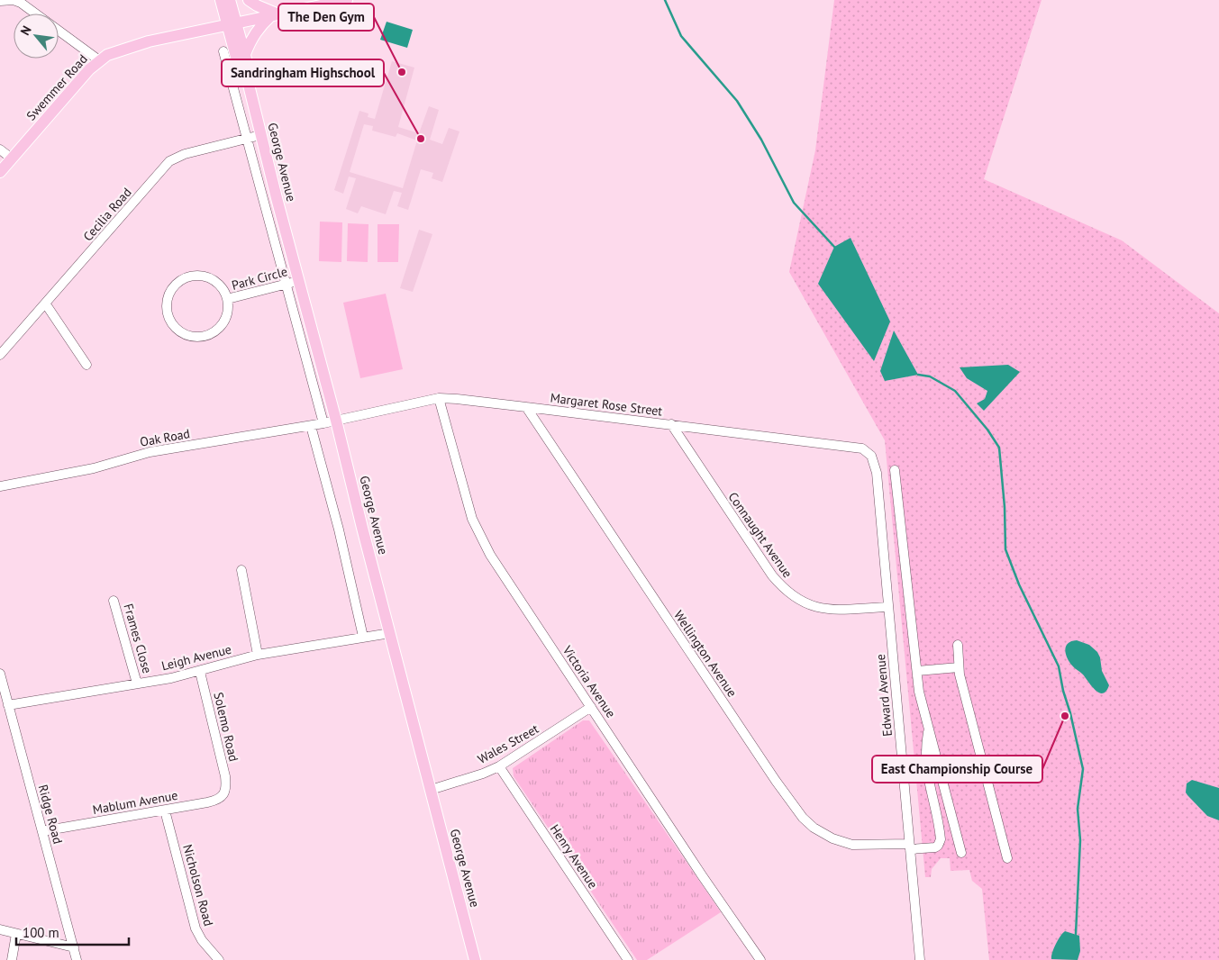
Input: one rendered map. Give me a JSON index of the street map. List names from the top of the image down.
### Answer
{
  "streets": {
    "main road": ["Swemmer Road", "George Avenue"],
    "street": [
      "Cecilia Road",
      "Park Circle",
      "Margaret Rose Street",
      "Oak Road",
      "Connaught Avenue",
      "Frames Close",
      "Wellington Avenue",
      "Leigh Avenue",
      "Victoria Avenue",
      "Edward Avenue",
      "Solemo Road",
      "Wales Street",
      "Mablum Avenue",
      "Ridge Road",
      "Henry Avenue",
      "Nicholson Road"
    ]
  },
  "crossings": [
    ["Swemmer Road", "George Avenue"],
    ["George Avenue", "Cecilia Road"],
    ["George Avenue", "Park Circle"],
    ["George Avenue", "Margaret Rose Street"],
    ["George Avenue", "Oak Road"],
    ["George Avenue", "Leigh Avenue"],
    ["George Avenue", "Wales Street"],
    ["Margaret Rose Street", "Oak Road"],
    ["Margaret Rose Street", "Connaught Avenue"],
    ["Margaret Rose Street", "Wellington Avenue"],
    ["Margaret Rose Street", "Victoria Avenue"],
    ["Margaret Rose Street", "Edward Avenue"],
    ["Connaught Avenue", "Edward Avenue"],
    ["Frames Close", "Leigh Avenue"],
    ["Wellington Avenue", "Edward Avenue"],
    ["Leigh Avenue", "Solemo Road"],
    ["Leigh Avenue", "Ridge Road"],
    ["Victoria Avenue", "Wales Street"],
    ["Solemo Road", "Mablum Avenue"],
    ["Wales Street", "Henry Avenue"],
    ["Mablum Avenue", "Ridge Road"],
    ["Mablum Avenue", "Nicholson Road"]
  ],
  "places": ["The Den Gym", "Sandringham Highschool", "East Championship Course"],
  "scale_bar": "100 m",
  "north": "top left"
}
